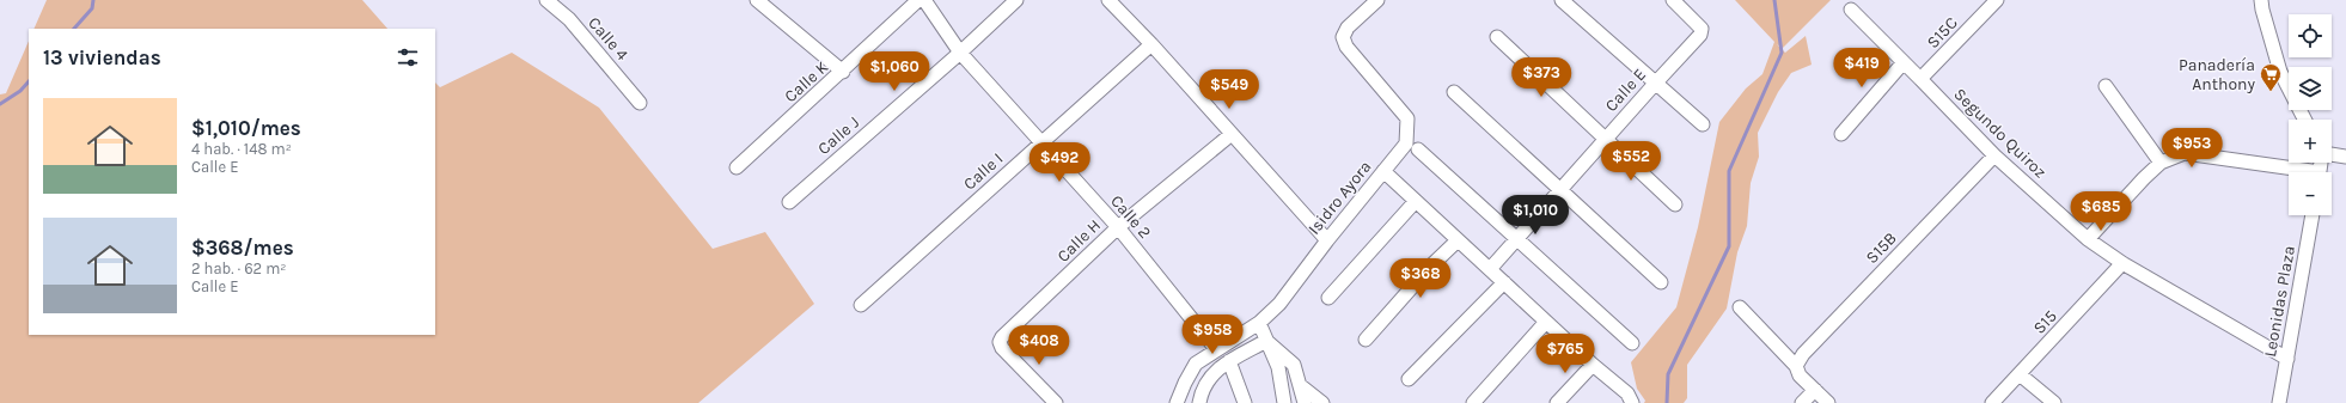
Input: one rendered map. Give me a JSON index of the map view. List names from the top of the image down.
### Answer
{
  "streets": {
    "street": [
      "S15C",
      "Calle 4",
      "Calle K",
      "Calle E",
      "Segundo Quiroz",
      "Calle J",
      "Calle I",
      "Isidro Ayora",
      "Calle 2",
      "Calle H",
      "S15B",
      "Leonidas Plaza",
      "S15"
    ]
  },
  "crossings": [
    ["S15C", "Segundo Quiroz"],
    ["Segundo Quiroz", "S15B"],
    ["Segundo Quiroz", "Leonidas Plaza"],
    ["Segundo Quiroz", "S15"],
    ["Calle J", "Calle 2"],
    ["Calle I", "Calle 2"],
    ["Isidro Ayora", "Calle 2"],
    ["Calle 2", "Calle H"]
  ],
  "places": {
    "supermarket": ["Panadería Anthony"]
  },
  "page": {
    "map_buttons": ["+", "−"],
    "heading": "13 viviendas",
    "price": [
      "$419",
      "$1,060",
      "$373",
      "$549",
      "$953",
      "$552",
      "$492",
      "$685",
      "$1,010",
      "$368",
      "$958",
      "$408",
      "$765"
    ],
    "list": [
      {
        "name": "$1,010/mes",
        "note": "4 hab. · 148 m² · Calle E"
      },
      {
        "name": "$368/mes",
        "note": "2 hab. · 62 m² · Calle E"
      }
    ]
  }
}
